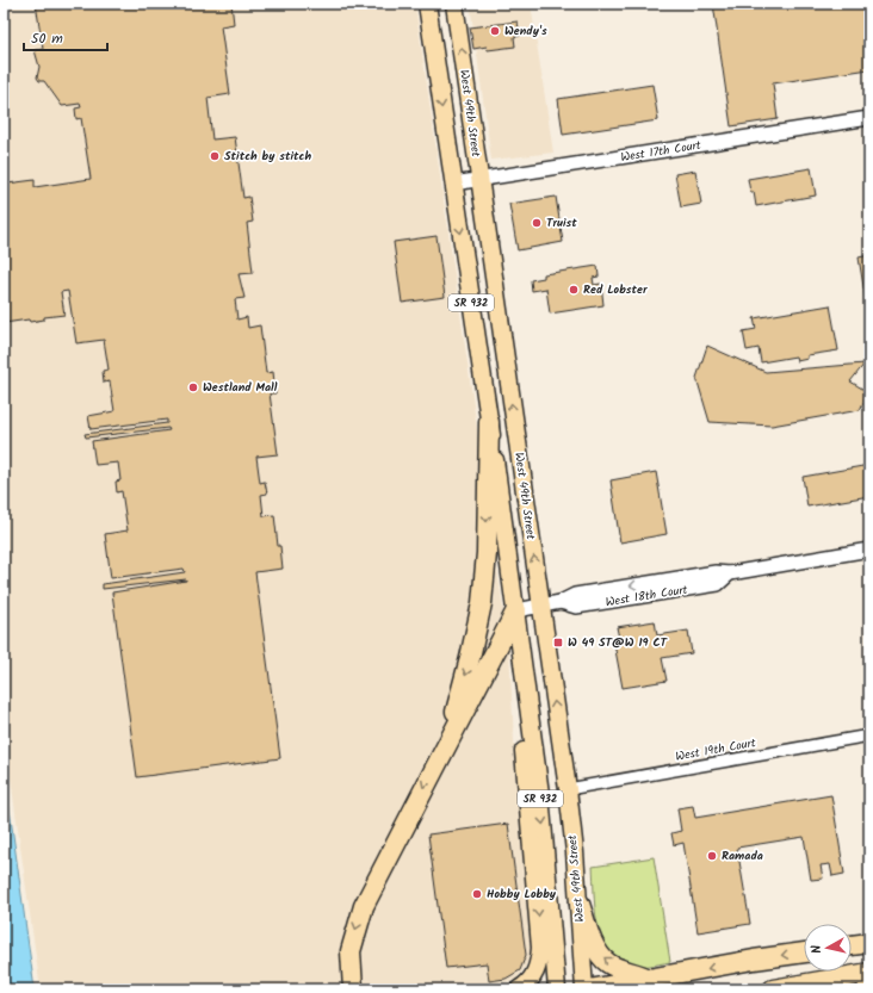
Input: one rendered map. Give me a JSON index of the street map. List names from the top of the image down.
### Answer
{
  "streets": {
    "main road": ["West 49th Street", "SR 932"],
    "street": ["West 17th Court", "West 18th Court", "West 19th Court"]
  },
  "crossings": [
    ["West 49th Street", "West 17th Court"],
    ["West 49th Street", "West 18th Court"],
    ["West 49th Street", "West 19th Court"]
  ],
  "places": {
    "other": [
      "Wendy's",
      "Stitch by stitch",
      "Truist",
      "Red Lobster",
      "Westland Mall",
      "Ramada",
      "Hobby Lobby"
    ],
    "transit": ["W 49 ST@W 19 CT"]
  },
  "scale_bar": "50 m",
  "north": "left"
}
